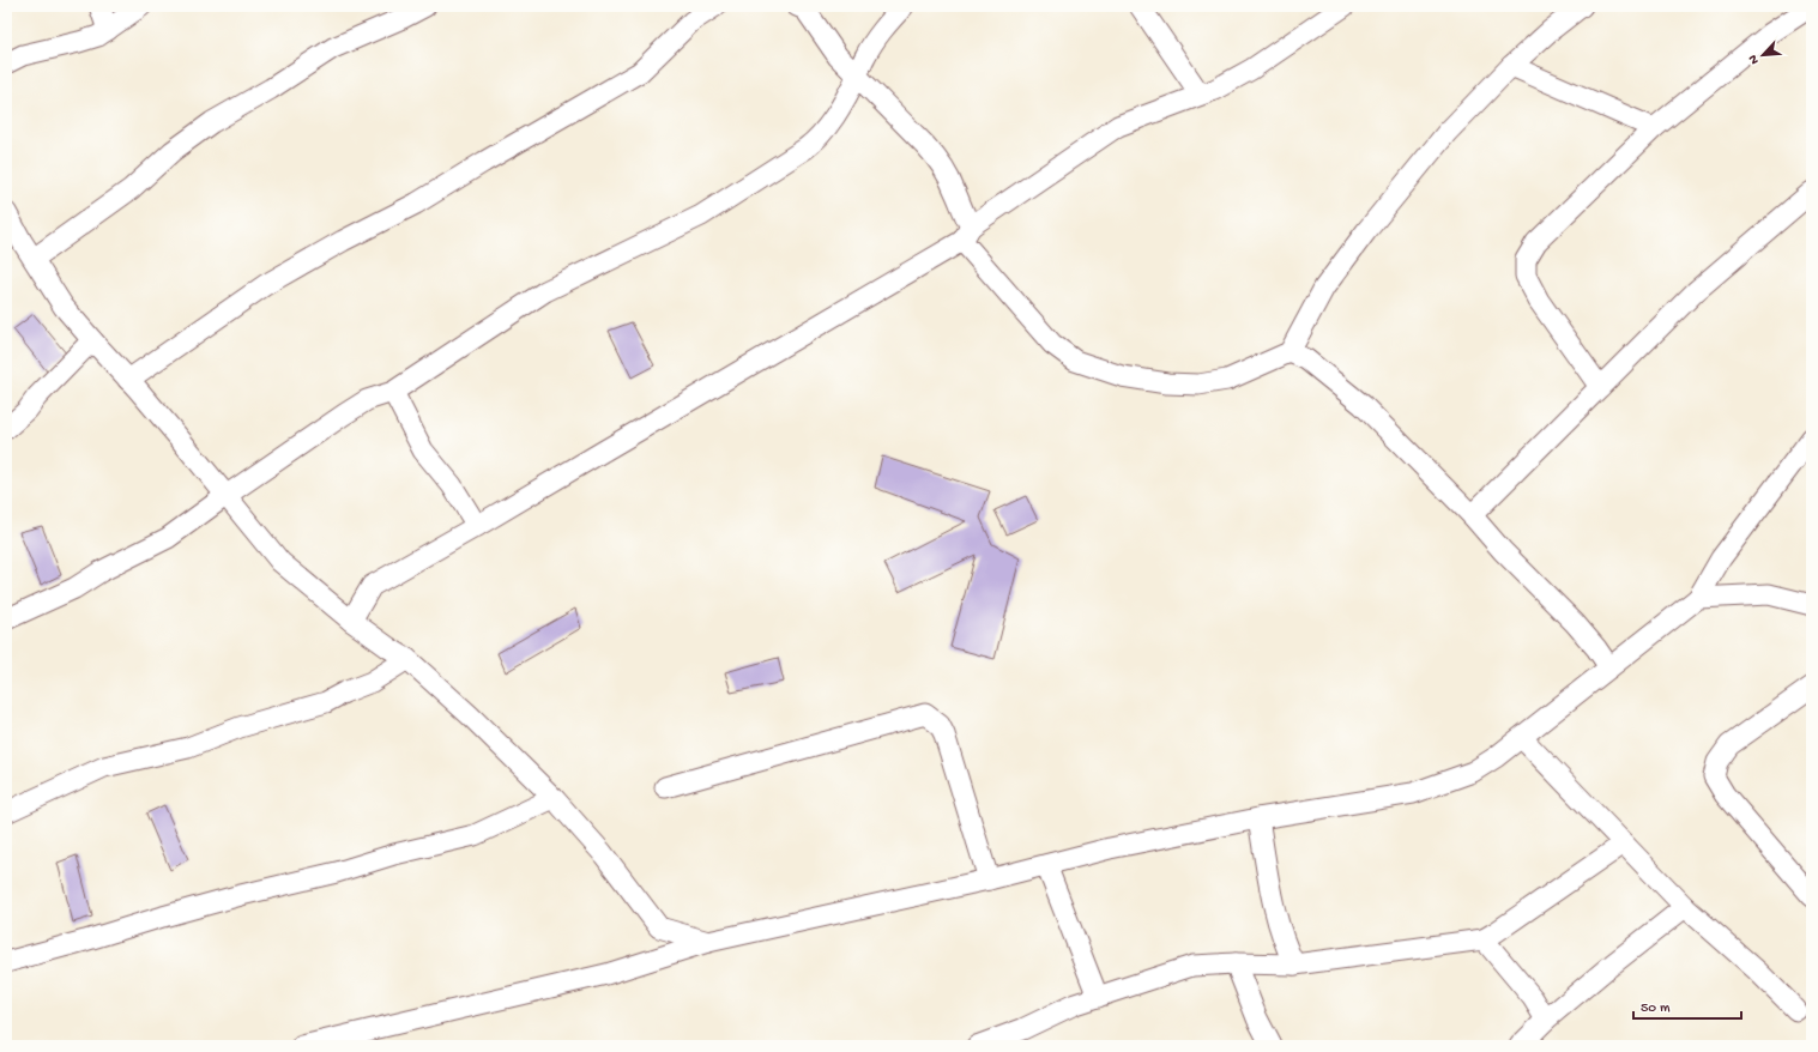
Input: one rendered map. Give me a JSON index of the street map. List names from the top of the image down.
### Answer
{
  "scale_bar": "50 m",
  "north": "bottom left"
}
